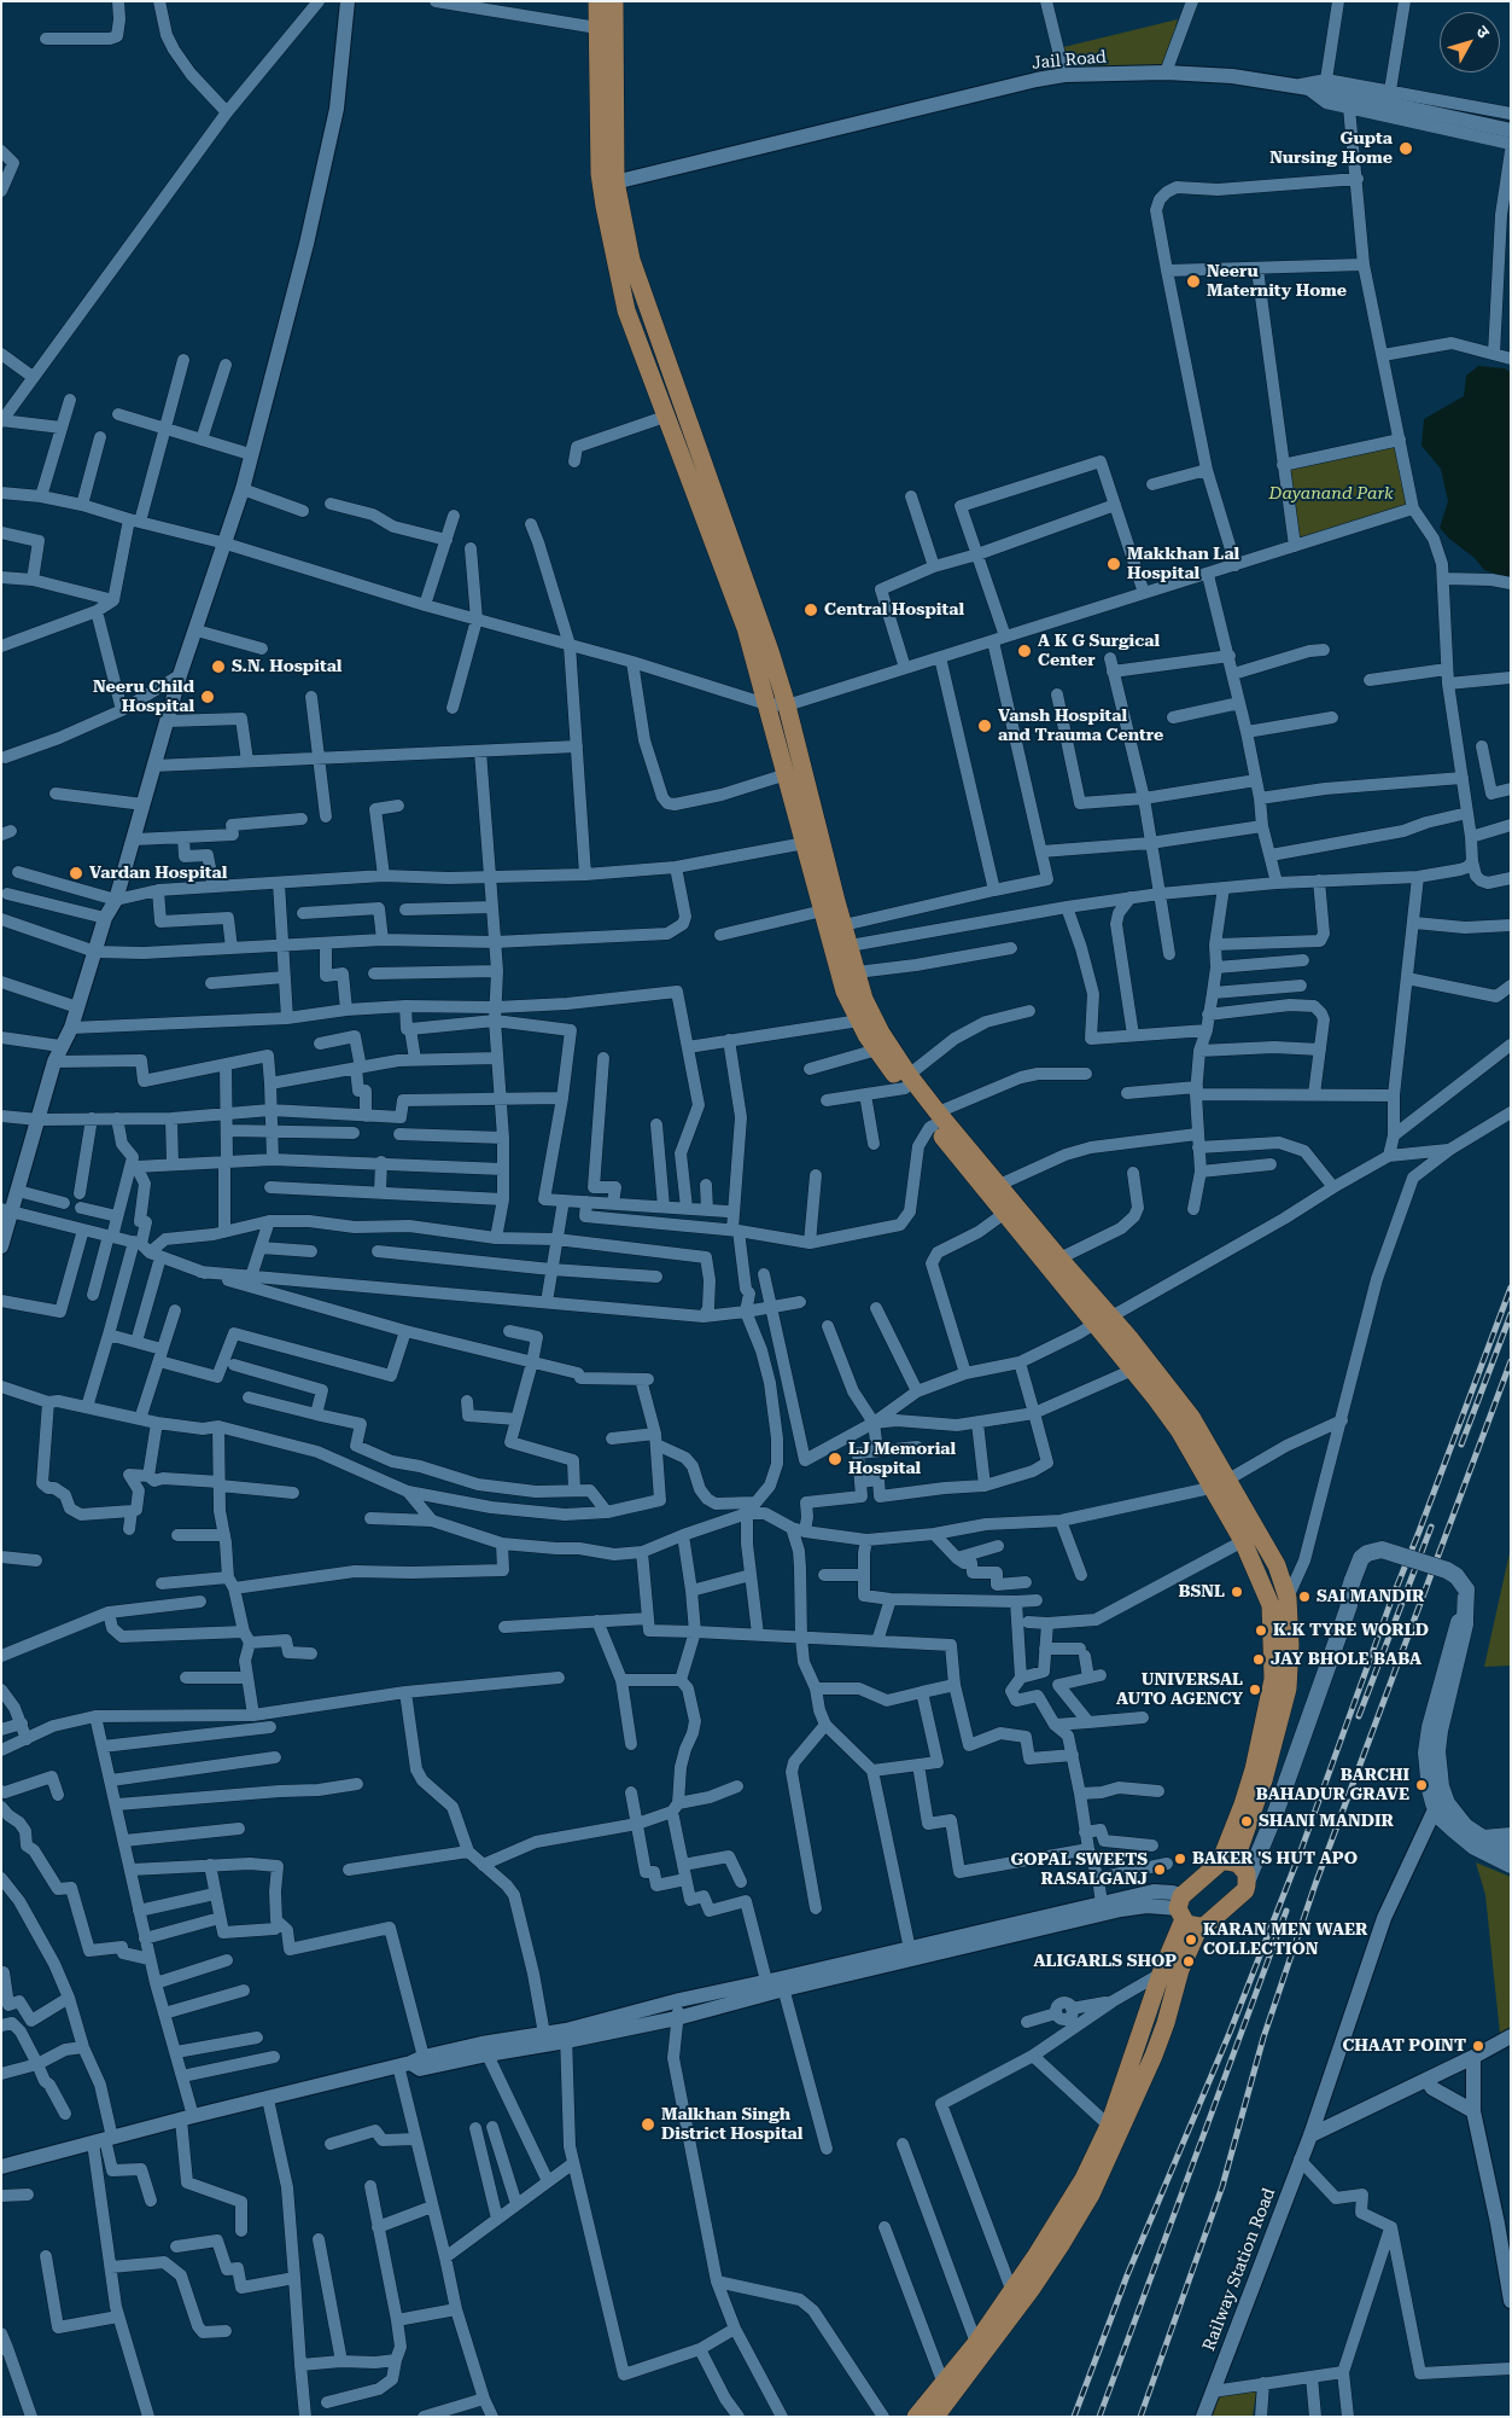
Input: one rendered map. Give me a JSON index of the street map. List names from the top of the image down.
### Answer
{
  "streets": {
    "street": ["Jail Road", "Railway Station Road"]
  },
  "parks": ["Dayanand Park"],
  "places": [
    "Gupta Nursing Home",
    "Neeru Maternity Home",
    "Makkhan Lal Hospital",
    "Central Hospital",
    "A K G Surgical Center",
    "S.N. Hospital",
    "Neeru Child Hospital",
    "Vansh Hospital and Trauma Centre",
    "Vardan Hospital",
    "LJ Memorial Hospital",
    "BSNL",
    "SAI MANDIR",
    "K.K TYRE WORLD",
    "JAY BHOLE BABA",
    "UNIVERSAL AUTO AGENCY",
    "BARCHI BAHADUR GRAVE",
    "SHANI MANDIR",
    "BAKER 'S HUT APO",
    "GOPAL SWEETS RASALGANJ",
    "KARAN MEN WAER COLLECTION",
    "ALIGARLS SHOP",
    "CHAAT POINT",
    "Malkhan Singh District Hospital"
  ],
  "north": "top right"
}
